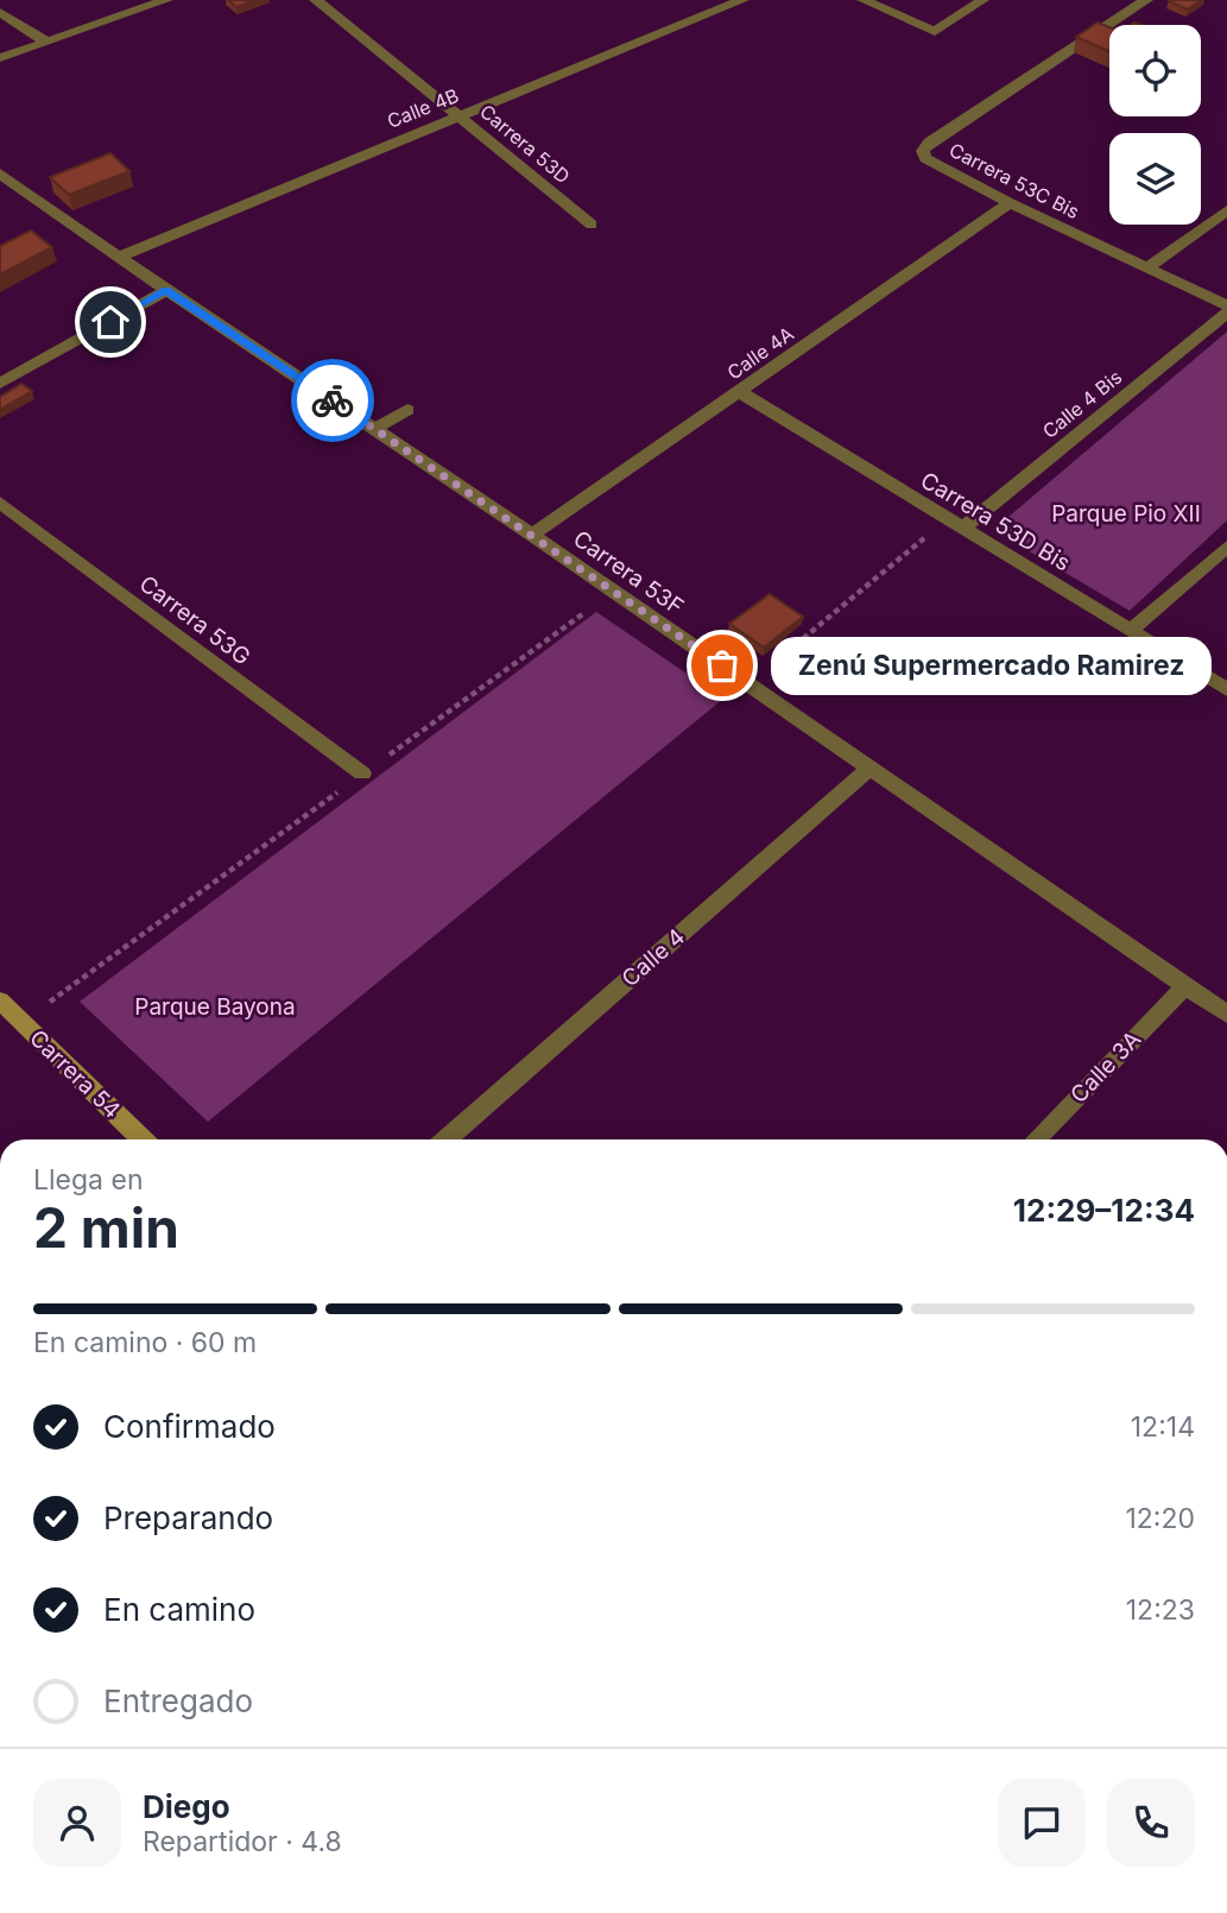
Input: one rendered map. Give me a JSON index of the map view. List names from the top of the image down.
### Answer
{
  "streets": {
    "street": [
      "Calle 4B",
      "Carrera 53D",
      "Carrera 53C Bis",
      "Calle 4A",
      "Calle 4 Bis",
      "Carrera 53D Bis",
      "Carrera 53F",
      "Carrera 53G",
      "Calle 4",
      "Calle 3A",
      "Carrera 54"
    ]
  },
  "crossings": [
    ["Calle 4B", "Carrera 53D"],
    ["Calle 4B", "Carrera 53F"],
    ["Carrera 53C Bis", "Calle 4A"],
    ["Calle 4A", "Carrera 53D Bis"],
    ["Calle 4A", "Carrera 53F"],
    ["Calle 4 Bis", "Carrera 53D Bis"],
    ["Carrera 53F", "Calle 4"],
    ["Carrera 53F", "Calle 3A"]
  ],
  "parks": ["Parque Pio XII", "Parque Bayona"],
  "places": ["Zenú Supermercado Ramirez"],
  "page": {
    "bubble": "Zenú Supermercado Ramirez",
    "heading": ["2 min", "Llega en", "12:29–12:34"],
    "panel": ["Diego", "Repartidor · 4.8"],
    "bar": "En camino · 60 m",
    "list": [
      ["Confirmado", "12:14"],
      ["Preparando", "12:20"],
      ["En camino", "12:23"],
      "Entregado"
    ]
  }
}
